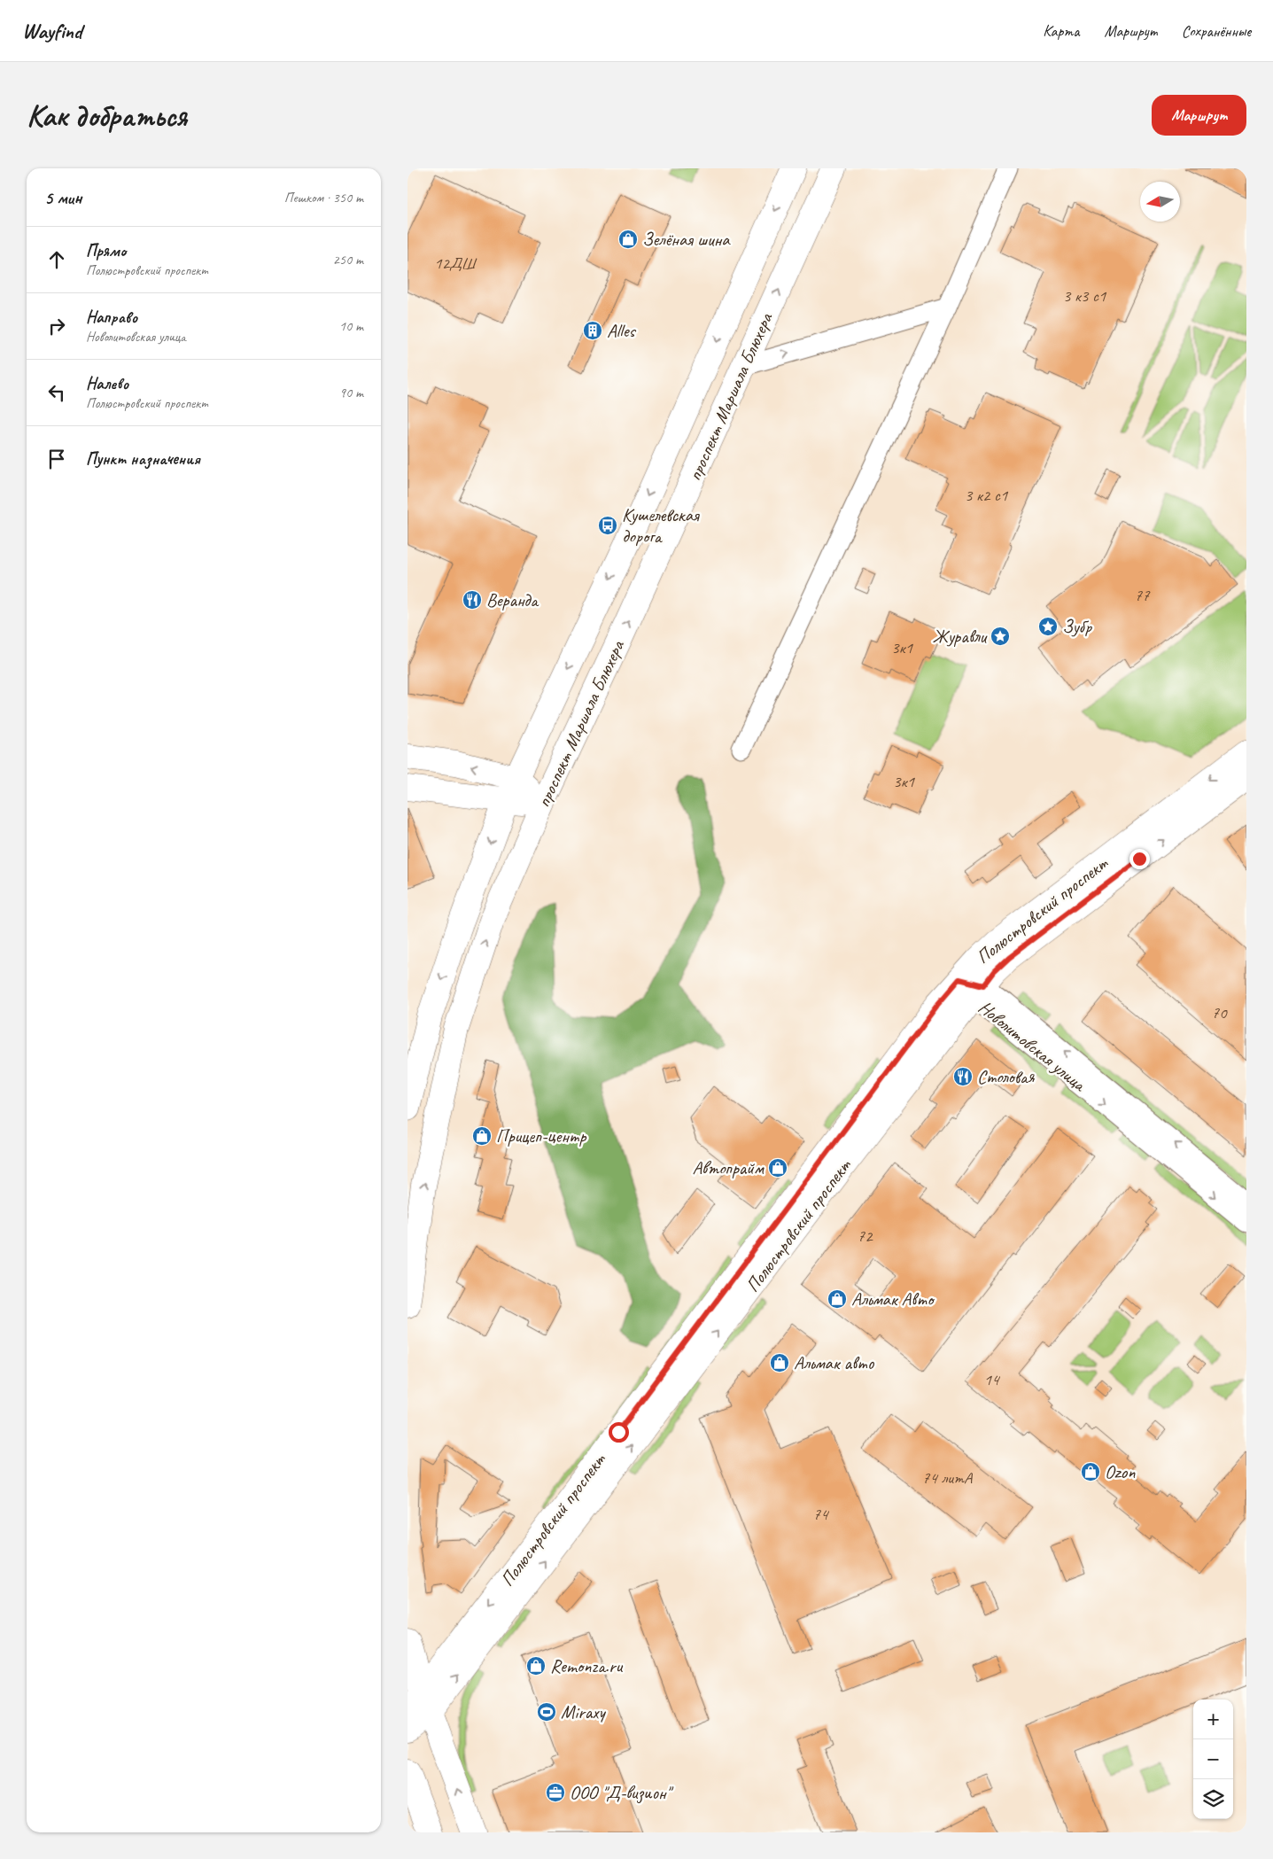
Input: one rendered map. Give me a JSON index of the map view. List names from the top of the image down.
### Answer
{
  "streets": {
    "main road": ["проспект Маршала Блюхера", "Полюстровский проспект"],
    "street": ["Новолитовская улица"]
  },
  "crossings": [
    ["Полюстровский проспект", "Новолитовская улица"]
  ],
  "places": {
    "shop": [
      "Зелёная шина",
      "Прицеп-центр",
      "Автопрайм",
      "Альмак Авто",
      "Альмак авто",
      "Ozon",
      "Remonza.ru"
    ],
    "building": ["Alles"],
    "bus stop": ["Кушелевская дорога"],
    "restaurant": ["Веранда", "Столовая"],
    "place": ["Зубр", "Журавли"],
    "sports": ["Miraxy"],
    "office": ["ООО \"Д-визион\""]
  },
  "house_numbers": [
    "12ДШ",
    "3 к3 с1",
    "3 к2 с1",
    "77",
    "3к1",
    "3к1",
    "70",
    "72",
    "14",
    "74 литА",
    "74"
  ],
  "north": "left",
  "page": {
    "header": "Wayfind",
    "nav": ["Карта", "Маршрут", "Сохранённые"],
    "buttons": "Маршрут",
    "title": "Как добраться",
    "heading": ["5 мин", "Пешком · 350 m"],
    "list": [
      ["Прямо", "Полюстровский проспект", "250 m"],
      ["Направо", "Новолитовская улица", "10 m"],
      ["Налево", "Полюстровский проспект", "90 m"],
      "Пункт назначения"
    ],
    "map_buttons": ["+", "−"]
  }
}
